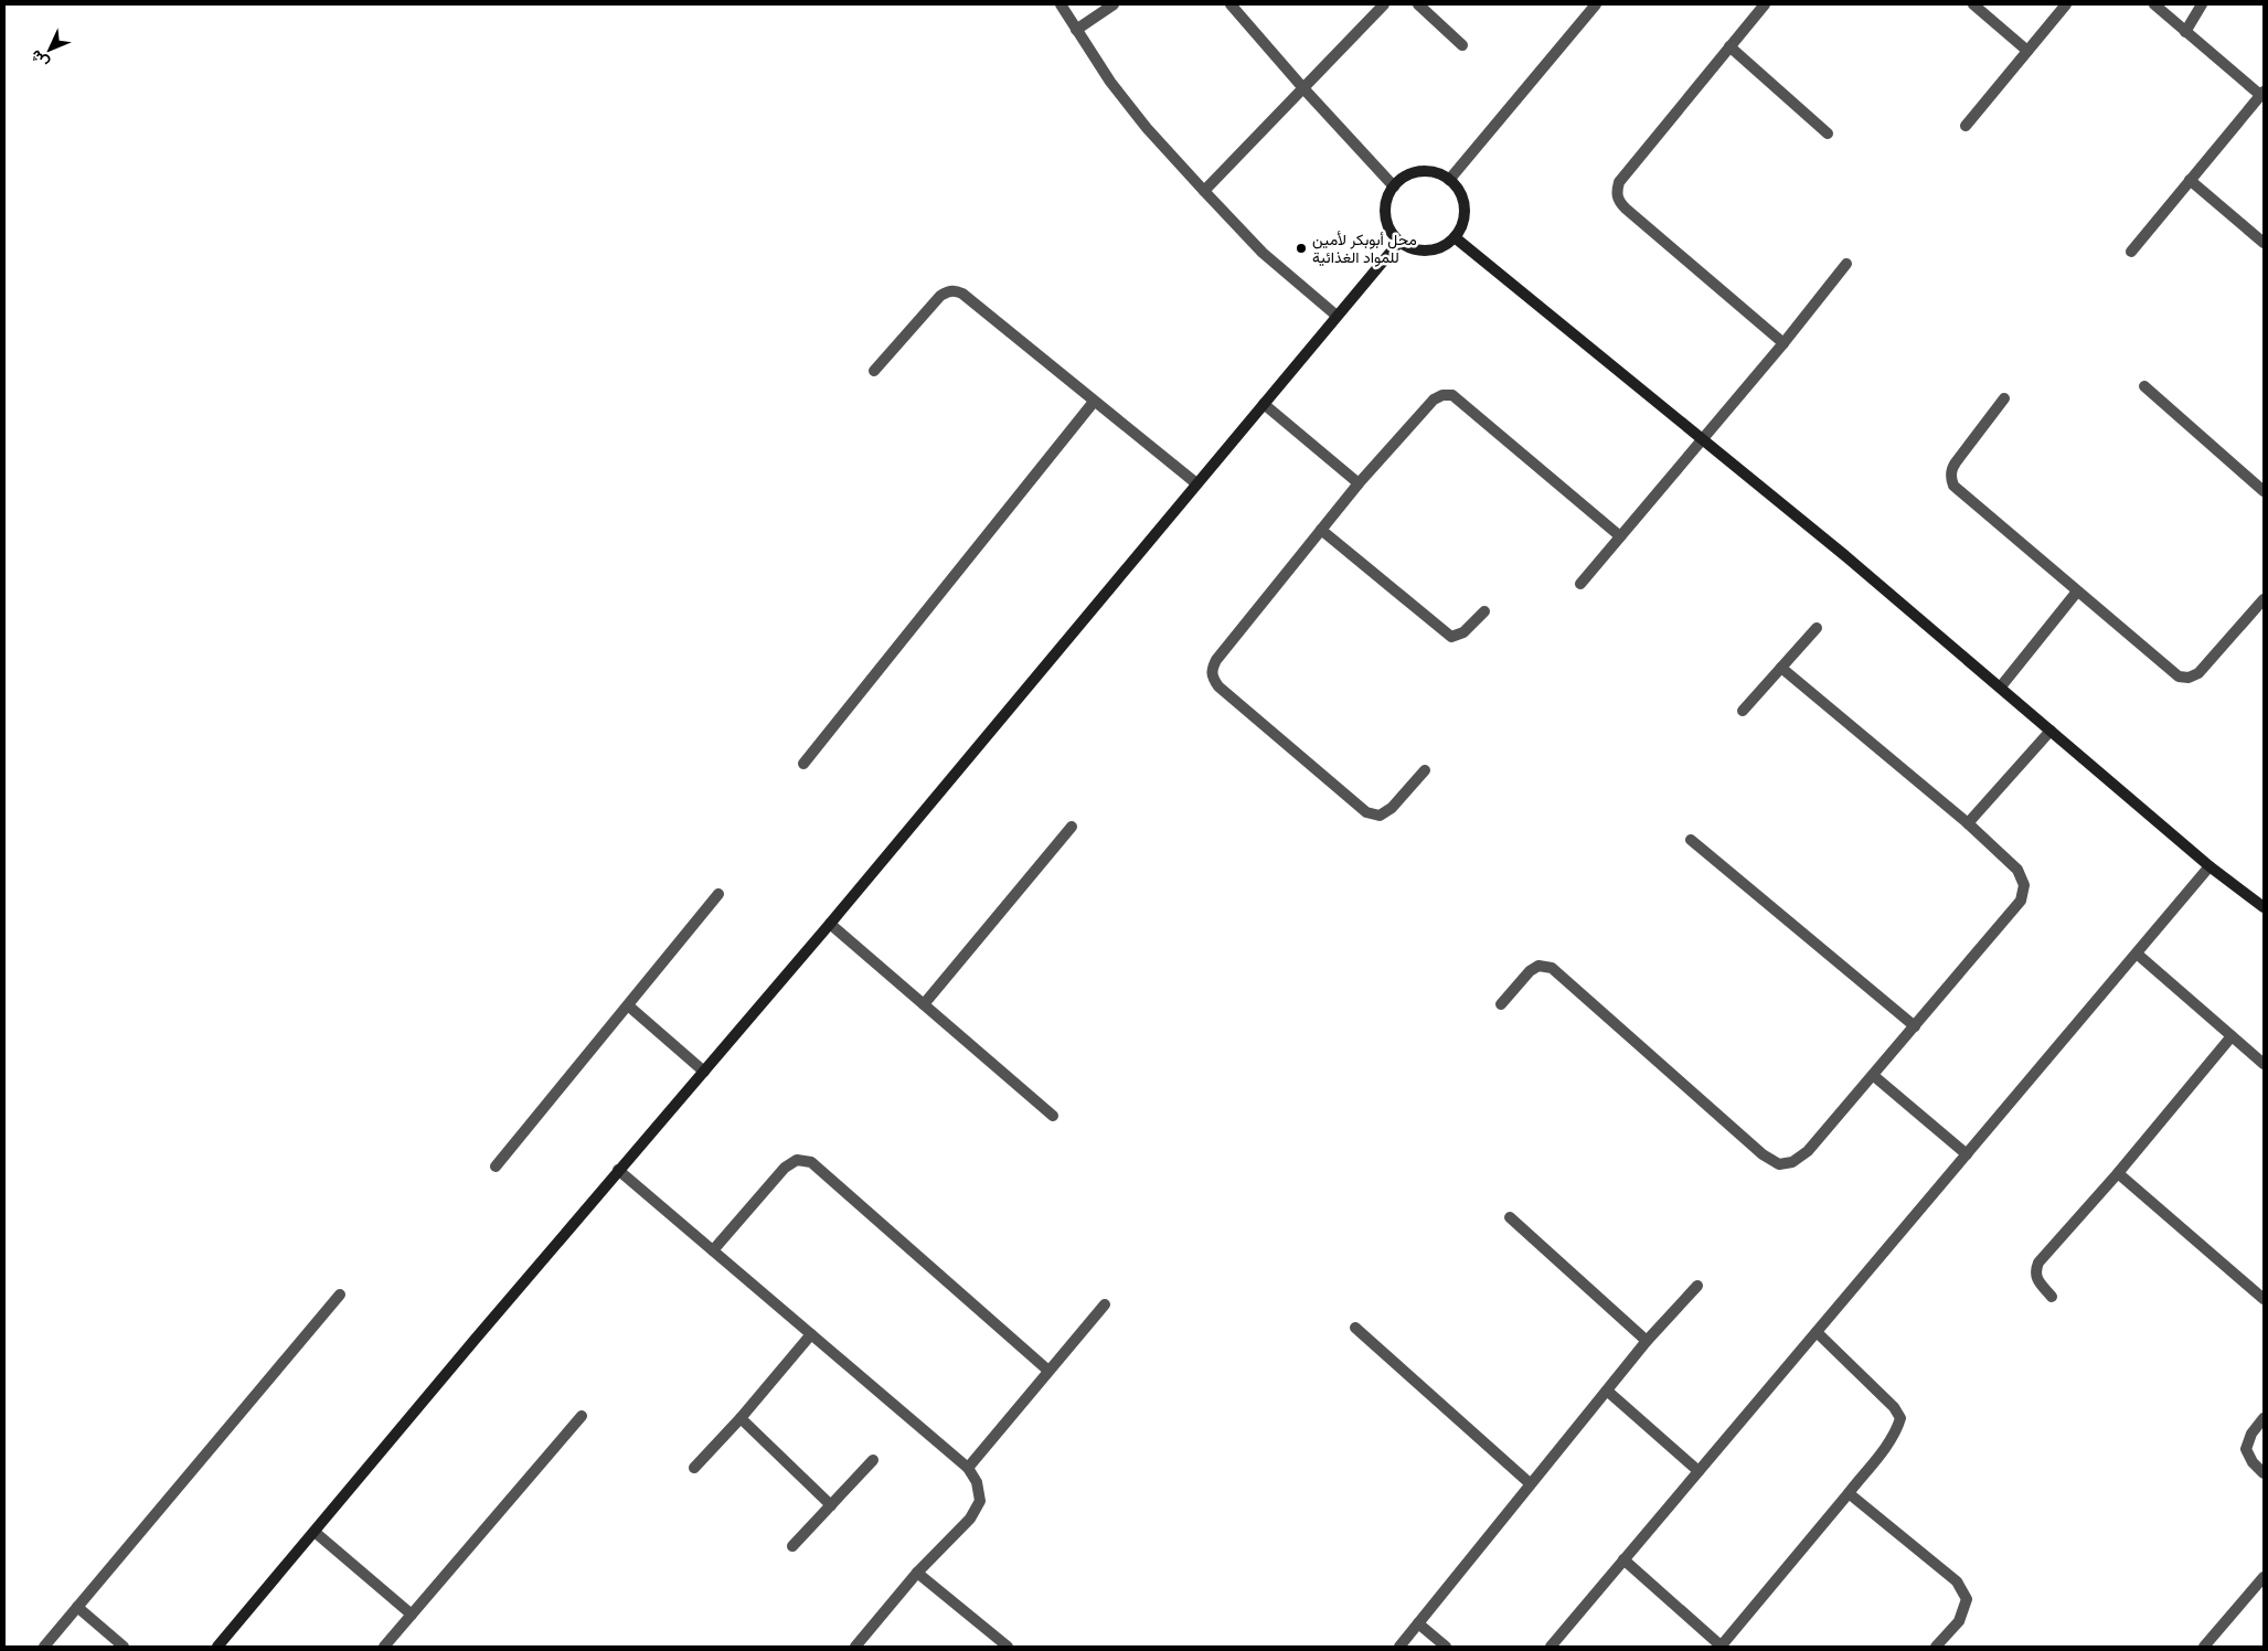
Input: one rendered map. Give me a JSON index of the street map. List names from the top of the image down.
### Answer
{
  "places": ["محل أبوبكر لأمين للمواد الغذائية"],
  "north": "bottom left"
}
